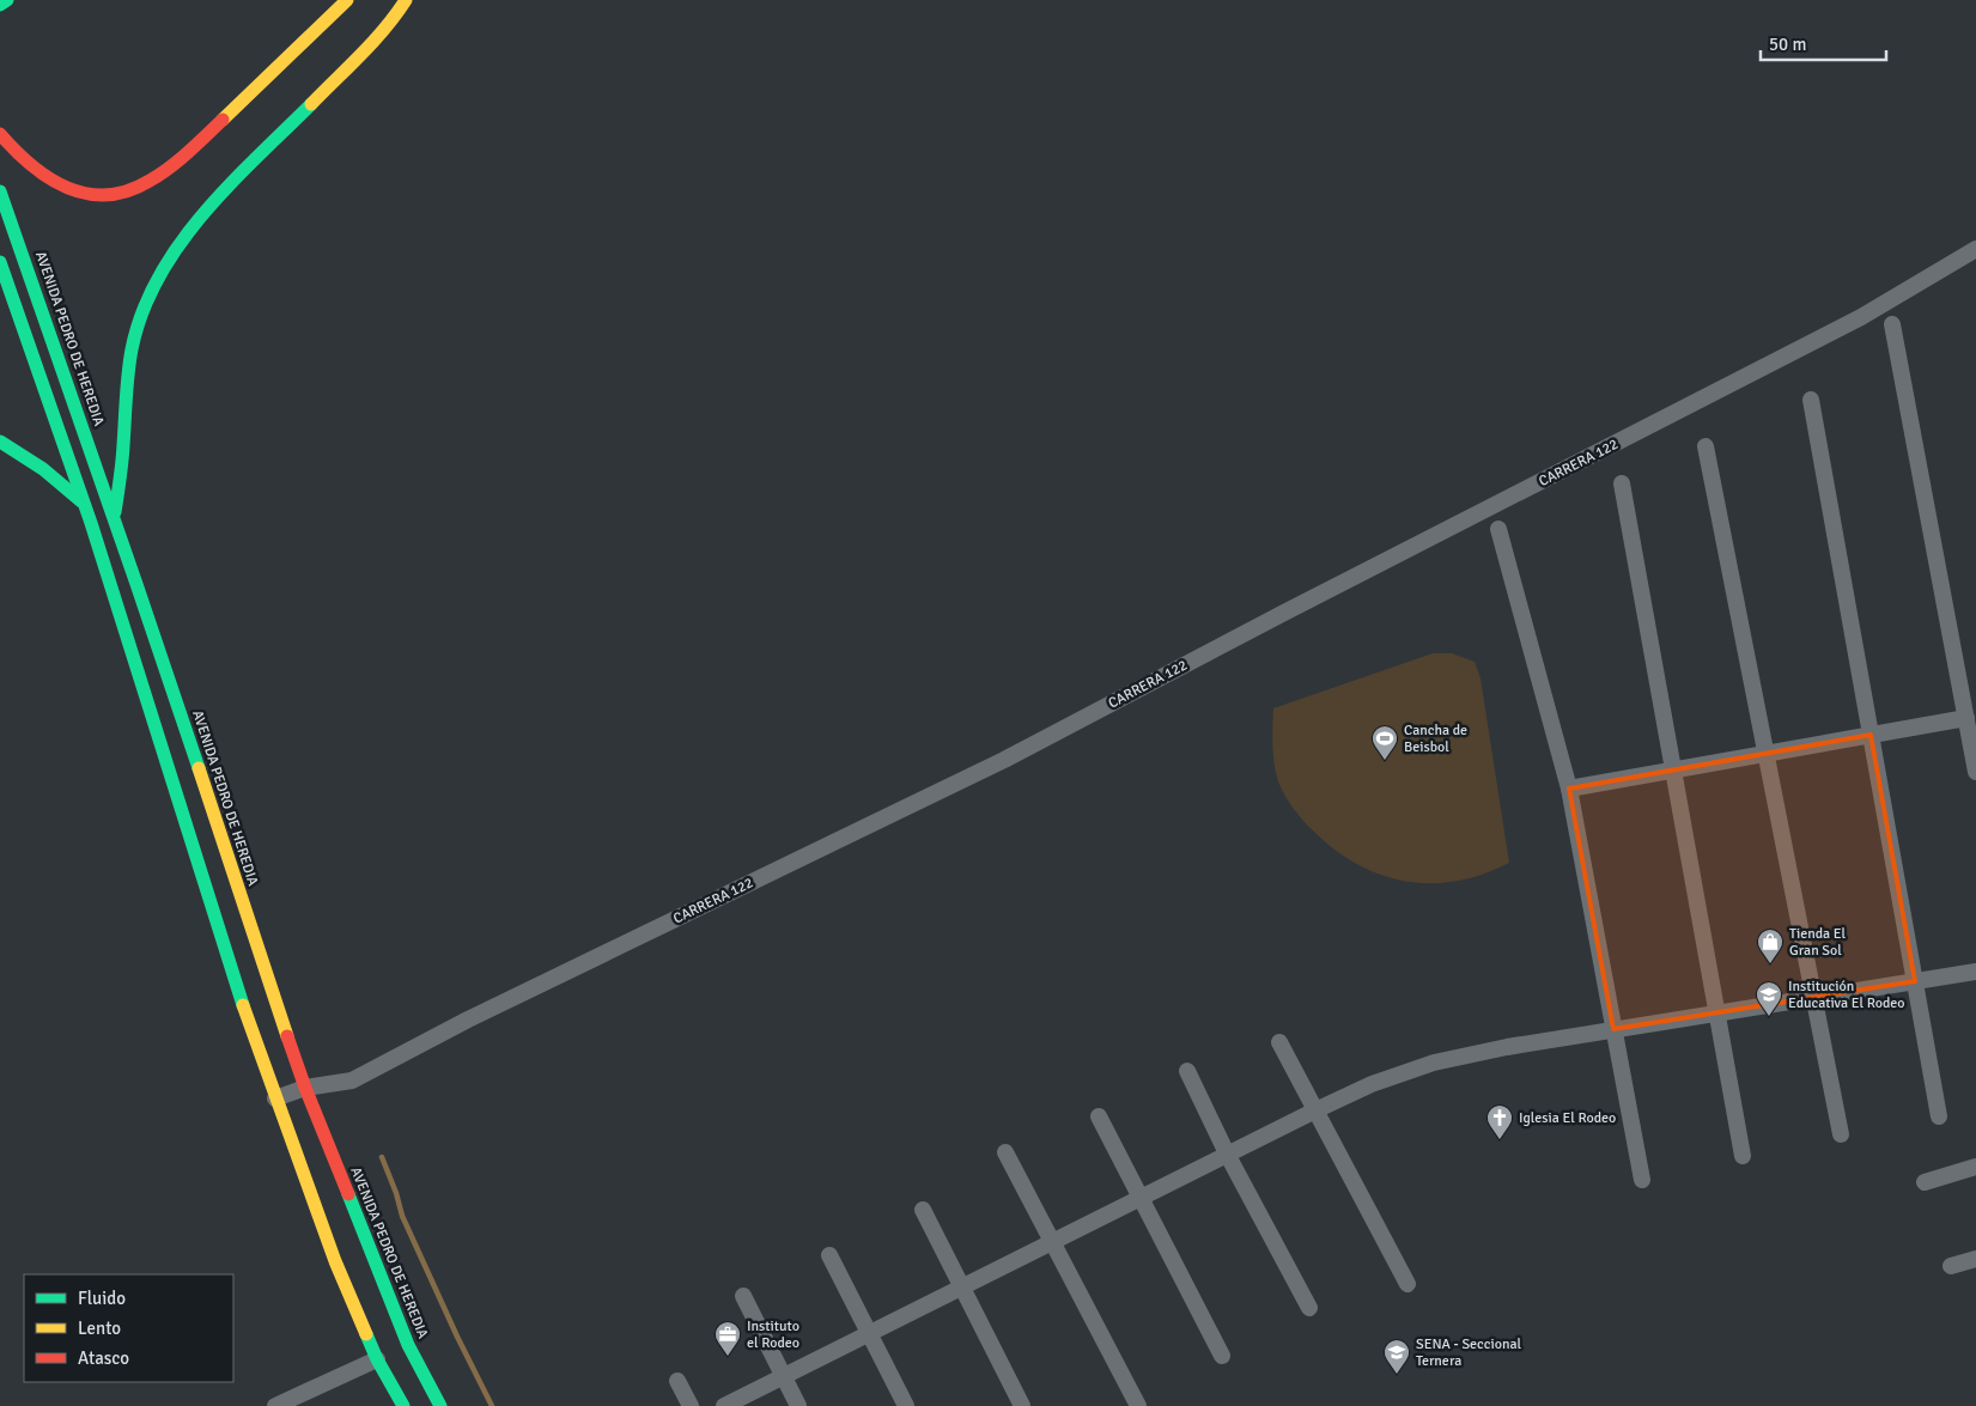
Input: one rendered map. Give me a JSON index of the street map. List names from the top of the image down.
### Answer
{
  "streets": {
    "highway": ["AVENIDA PEDRO DE HEREDIA"],
    "street": ["CARRERA 122"]
  },
  "crossings": [
    ["AVENIDA PEDRO DE HEREDIA", "CARRERA 122"]
  ],
  "places": {
    "sports": ["Cancha de Beisbol"],
    "shop": ["Tienda El Gran Sol"],
    "school or university": ["Institución Educativa El Rodeo", "SENA - Seccional Ternera"],
    "church": ["Iglesia El Rodeo"],
    "office": ["Instituto el Rodeo"]
  },
  "legend": ["Fluido", "Lento", "Atasco"],
  "scale_bar": "50 m"
}
